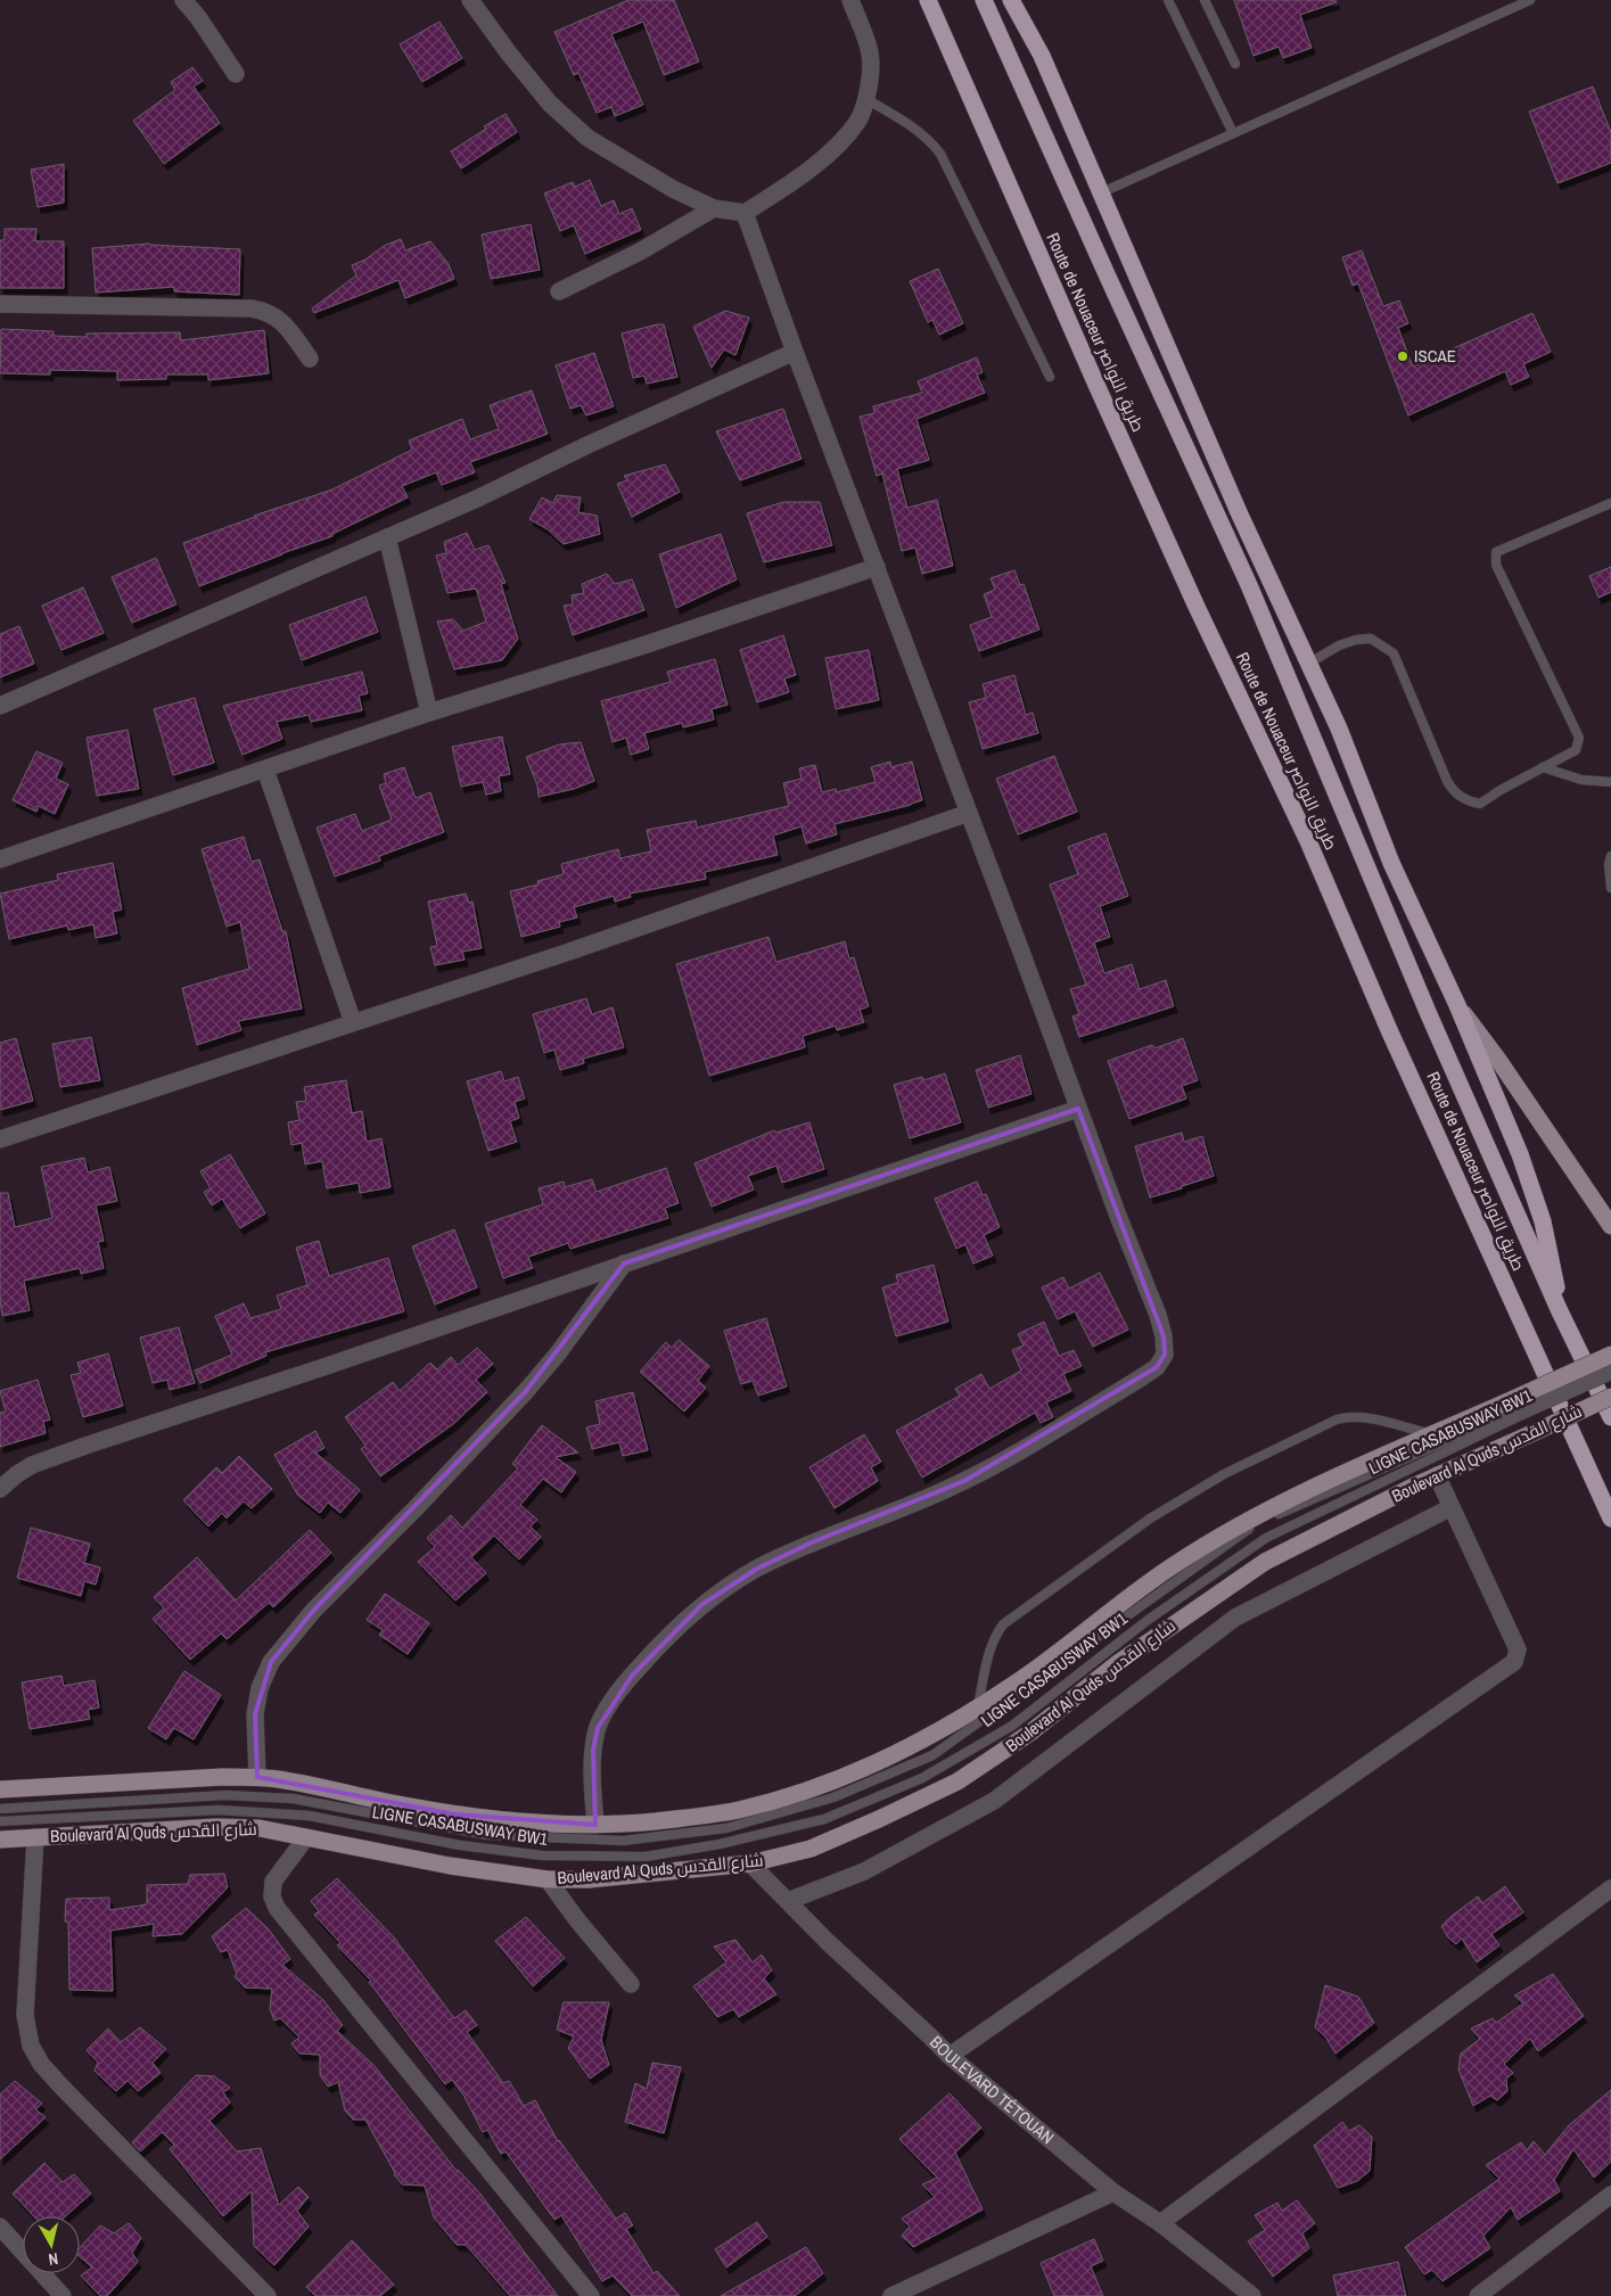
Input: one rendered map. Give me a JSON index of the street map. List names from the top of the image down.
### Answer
{
  "streets": {
    "highway": ["Route de Nouaceur طريق النواصر"],
    "main road": ["Boulevard Al Quds شارع القدس"],
    "street": ["BOULEVARD TÉTOUAN"],
    "lane": ["LIGNE CASABUSWAY BW1"]
  },
  "crossings": [
    ["Boulevard Al Quds شارع القدس", "BOULEVARD TÉTOUAN"]
  ],
  "places": ["ISCAE"],
  "north": "bottom"
}
